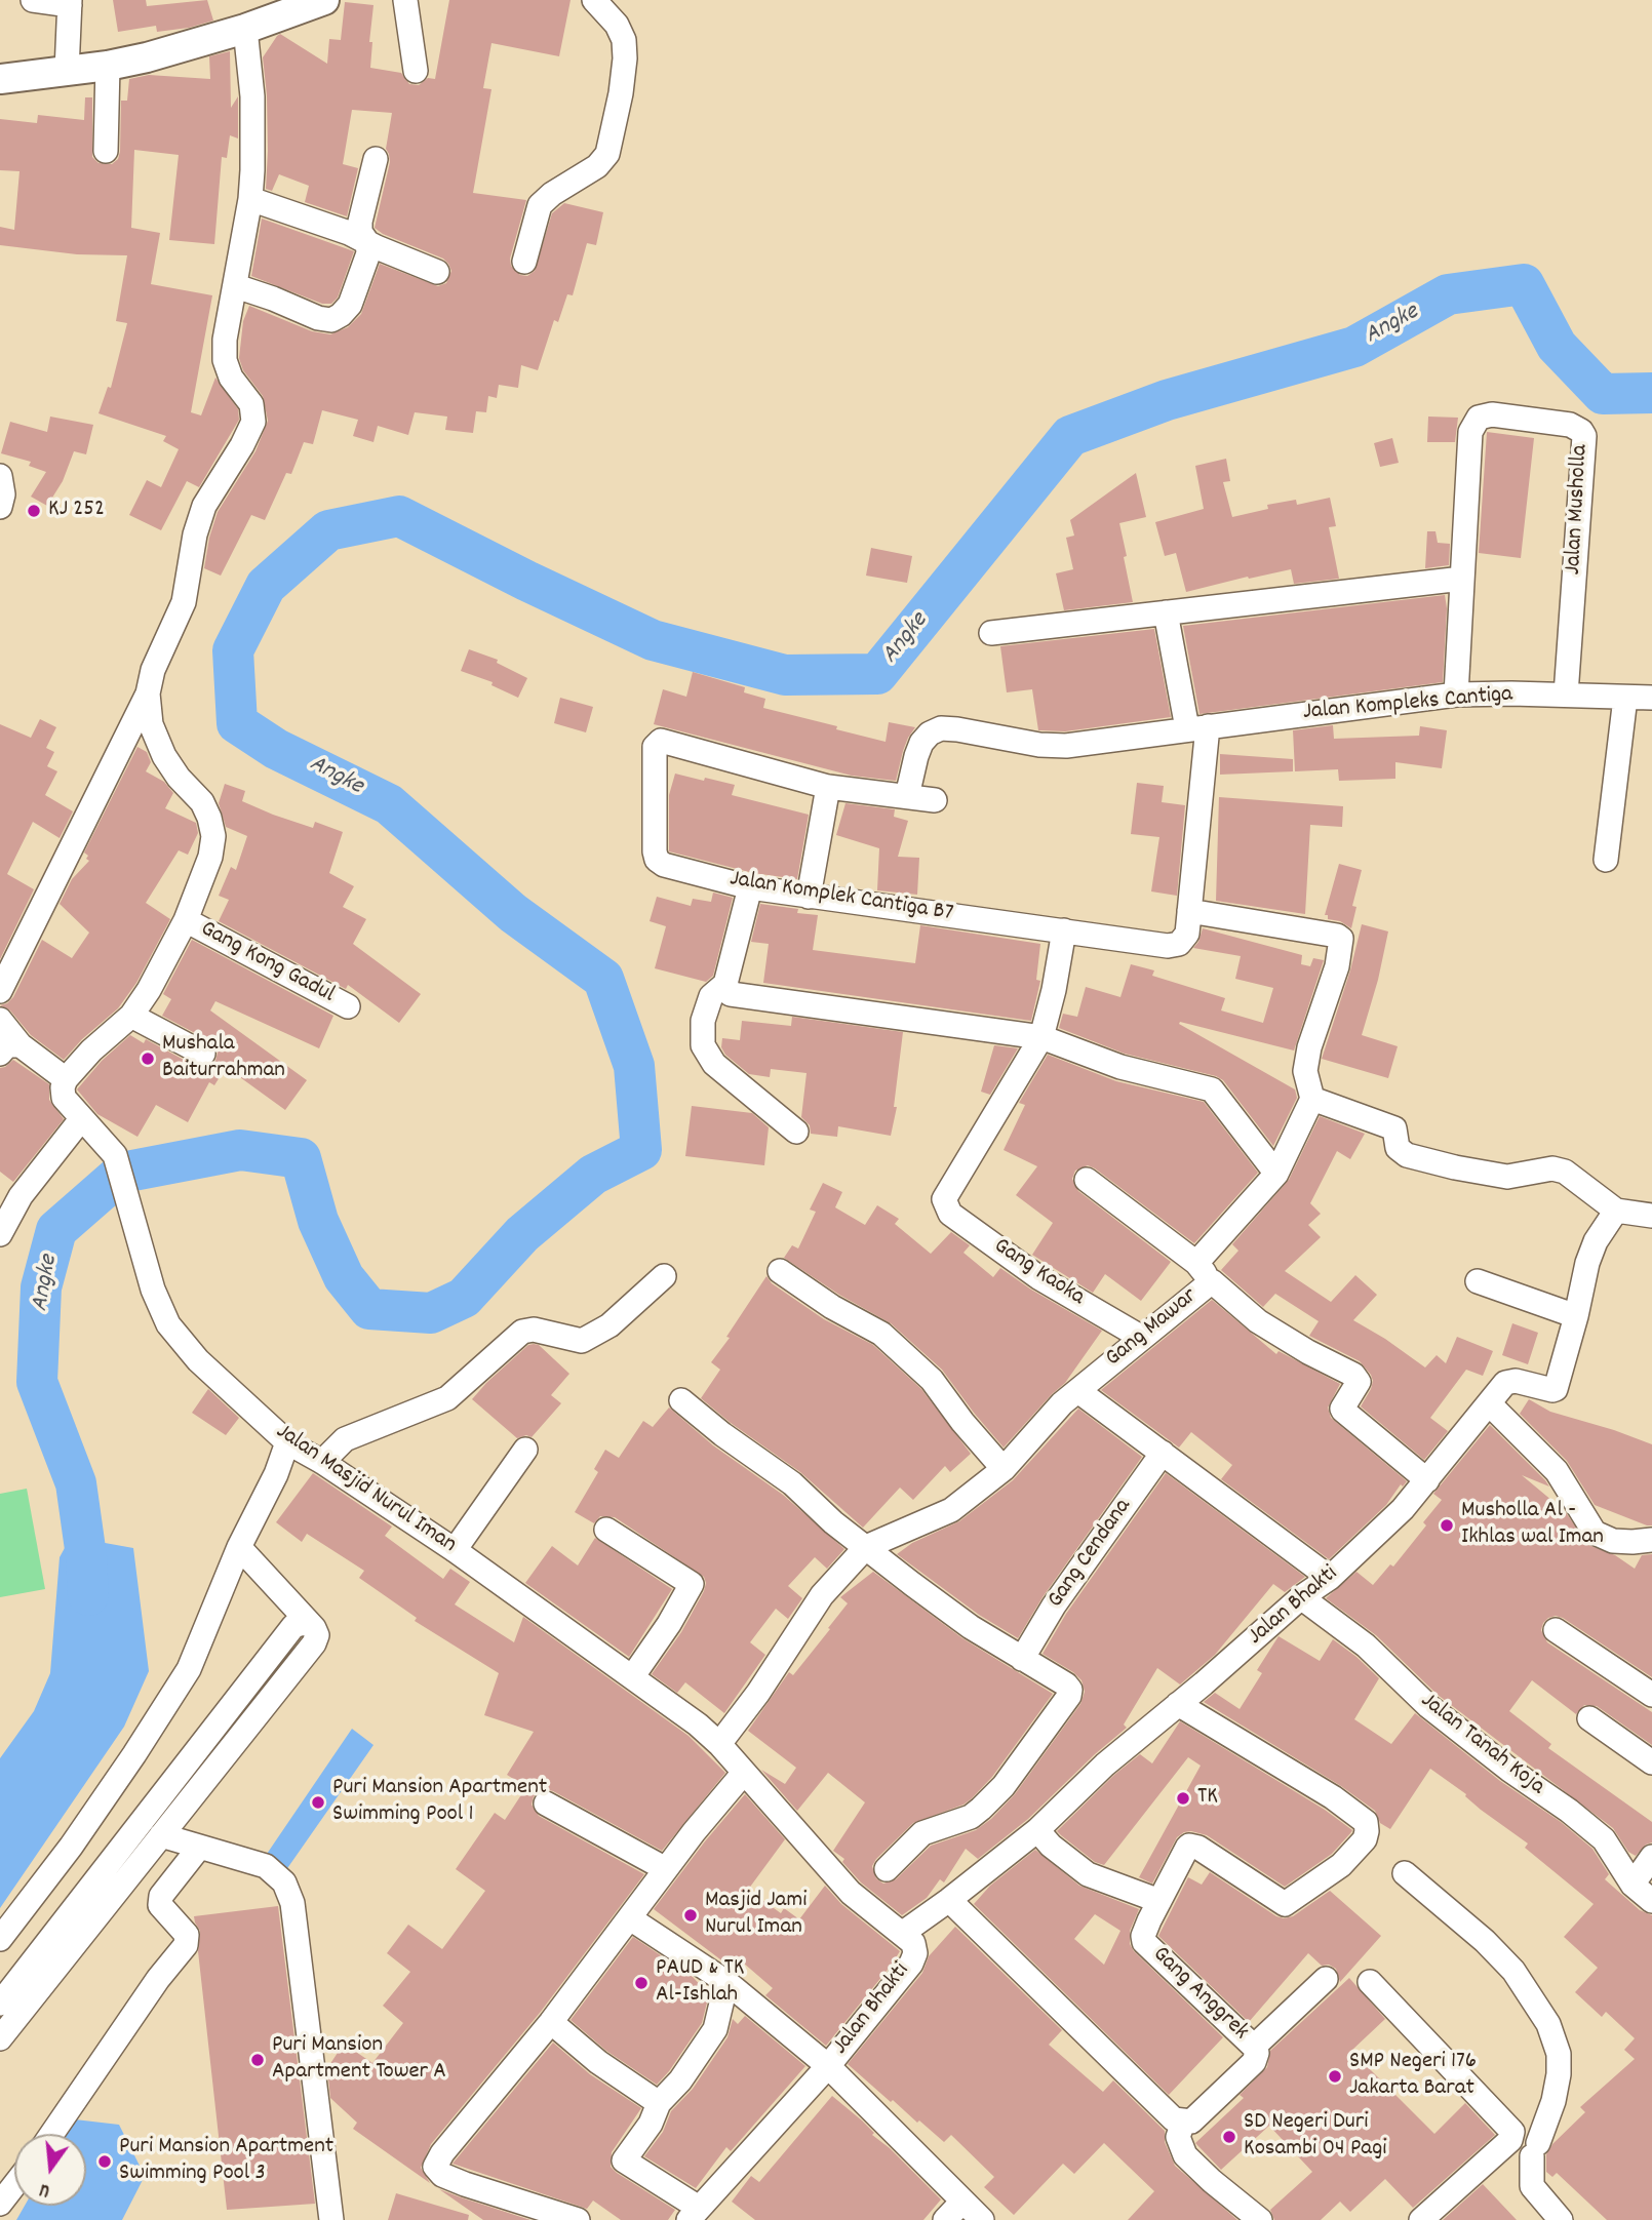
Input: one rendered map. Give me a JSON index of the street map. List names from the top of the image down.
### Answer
{
  "streets": {
    "street": [
      "Jalan Musholla",
      "Jalan Kompleks Cantiga",
      "Jalan Komplek Cantiga B7",
      "Gang Kong Gadul",
      "Gang Kaoka",
      "Gang Mawar",
      "Jalan Masjid Nurul Iman",
      "Gang Cendana",
      "Jalan Bhakti",
      "Jalan Tanah Koja",
      "Gang Anggrek"
    ]
  },
  "crossings": [
    ["Jalan Musholla", "Jalan Kompleks Cantiga"],
    ["Gang Kaoka", "Gang Mawar"],
    ["Gang Mawar", "Jalan Bhakti"],
    ["Jalan Masjid Nurul Iman", "Jalan Bhakti"],
    ["Jalan Bhakti", "Jalan Tanah Koja"],
    ["Jalan Bhakti", "Gang Anggrek"]
  ],
  "water": ["Angke"],
  "places": [
    "KJ 252",
    "Mushala Baiturrahman",
    "Musholla Al - Ikhlas wal Iman",
    "TK",
    "Puri Mansion Apartment Swimming Pool 1",
    "Masjid Jami Nurul Iman",
    "PAUD & TK Al-Ishlah",
    "Puri Mansion Apartment Tower A",
    "SMP Negeri 176 Jakarta Barat",
    "SD Negeri Duri Kosambi 04 Pagi",
    "Puri Mansion Apartment Swimming Pool 3"
  ],
  "north": "bottom"
}
